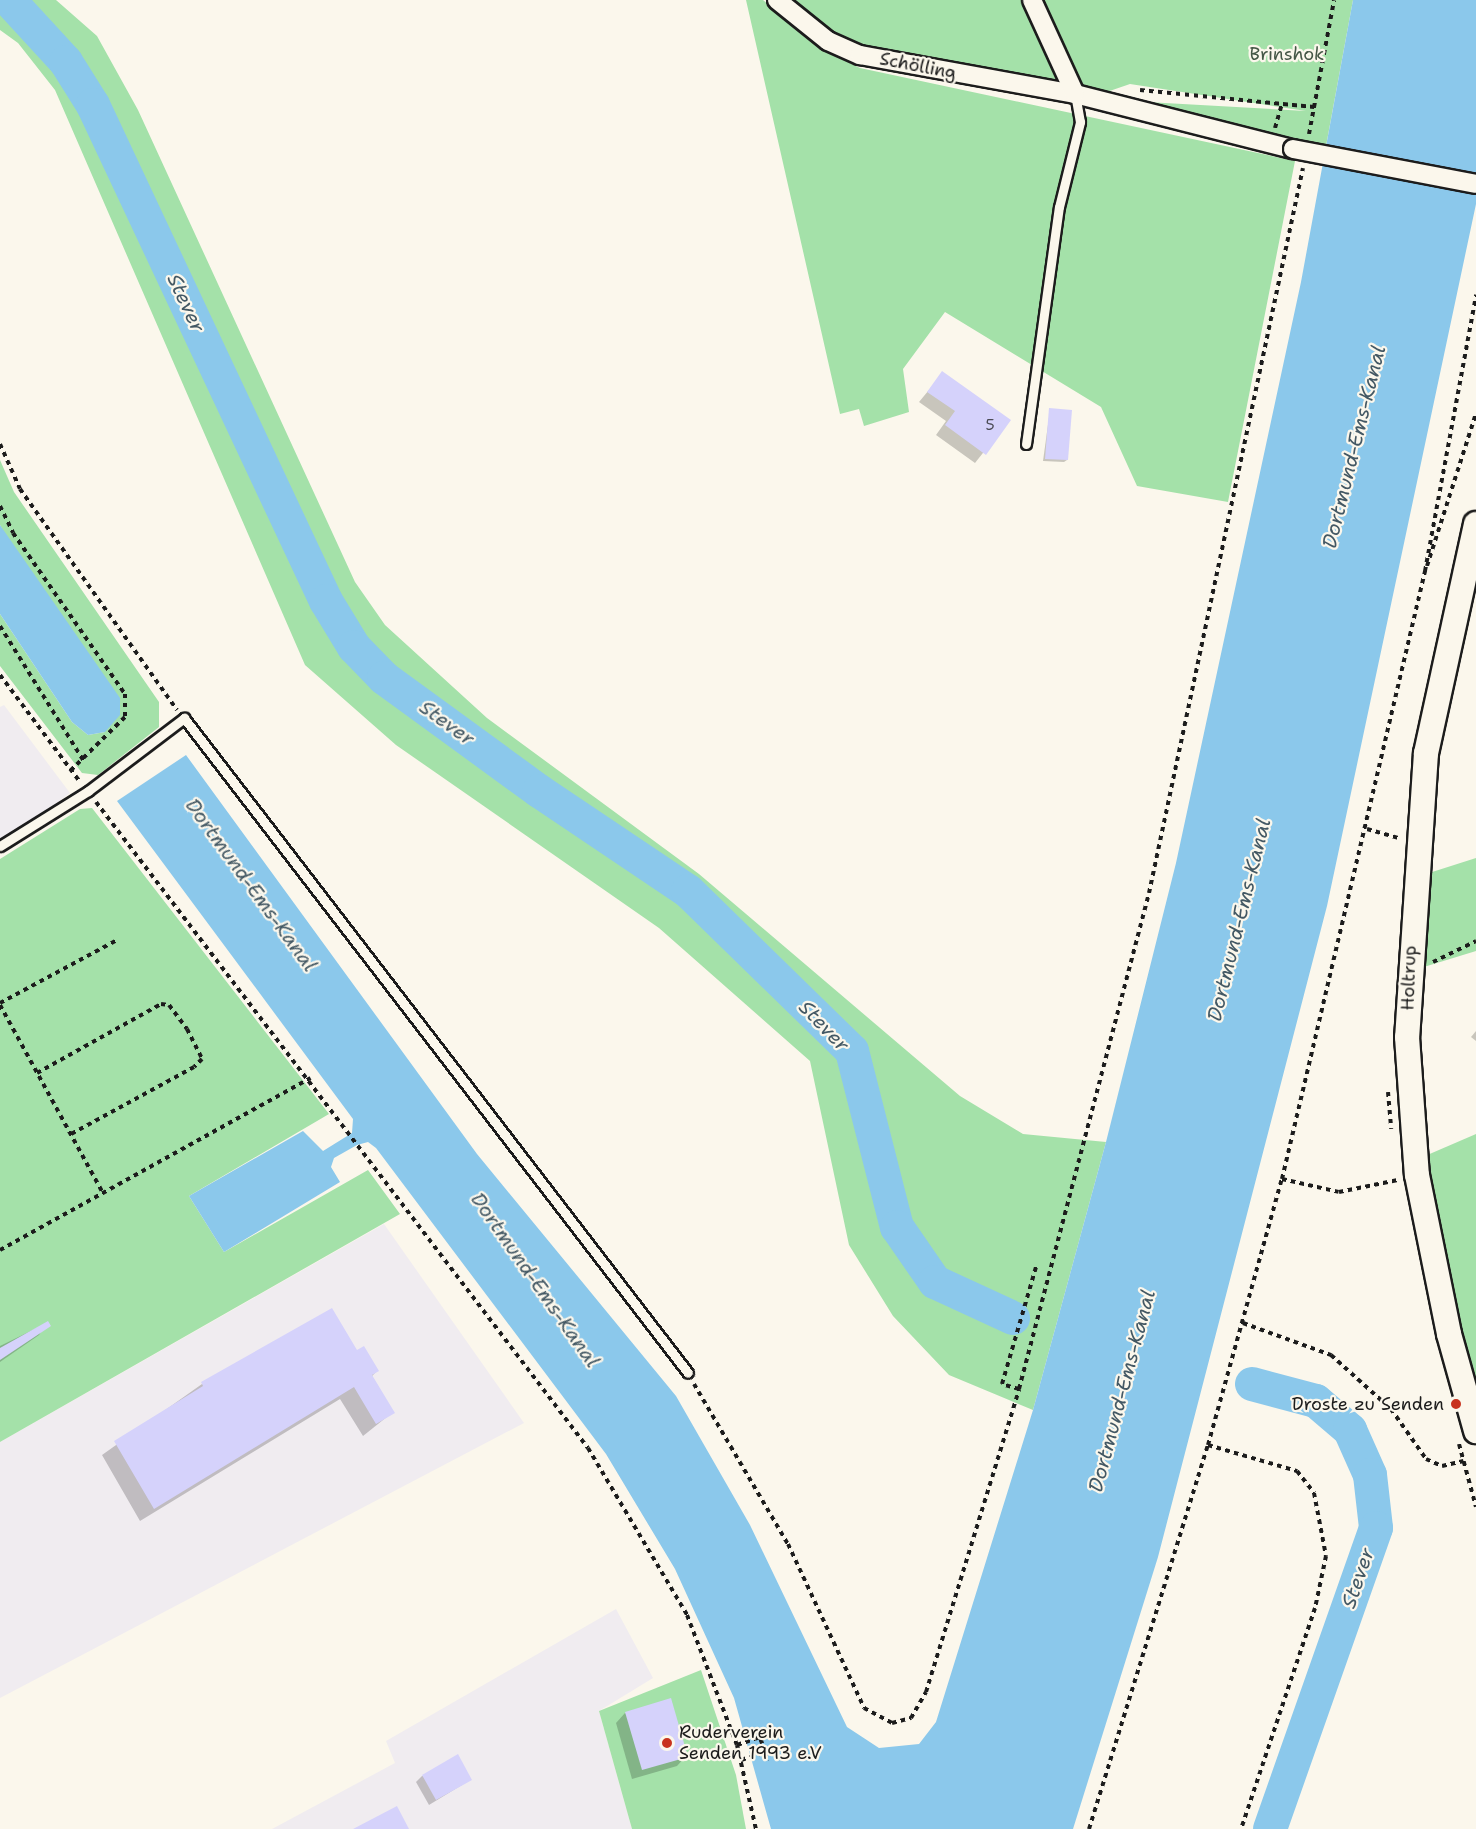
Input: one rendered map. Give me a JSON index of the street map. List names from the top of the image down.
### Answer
{
  "streets": {
    "street": ["Schölling", "Holtrup"]
  },
  "water": ["Stever", "Dortmund-Ems-Kanal"],
  "parks": ["Brinshok"],
  "places": ["Droste zu Senden", "Ruderverein Senden 1993 e.V"],
  "house_numbers": ["5"]
}
